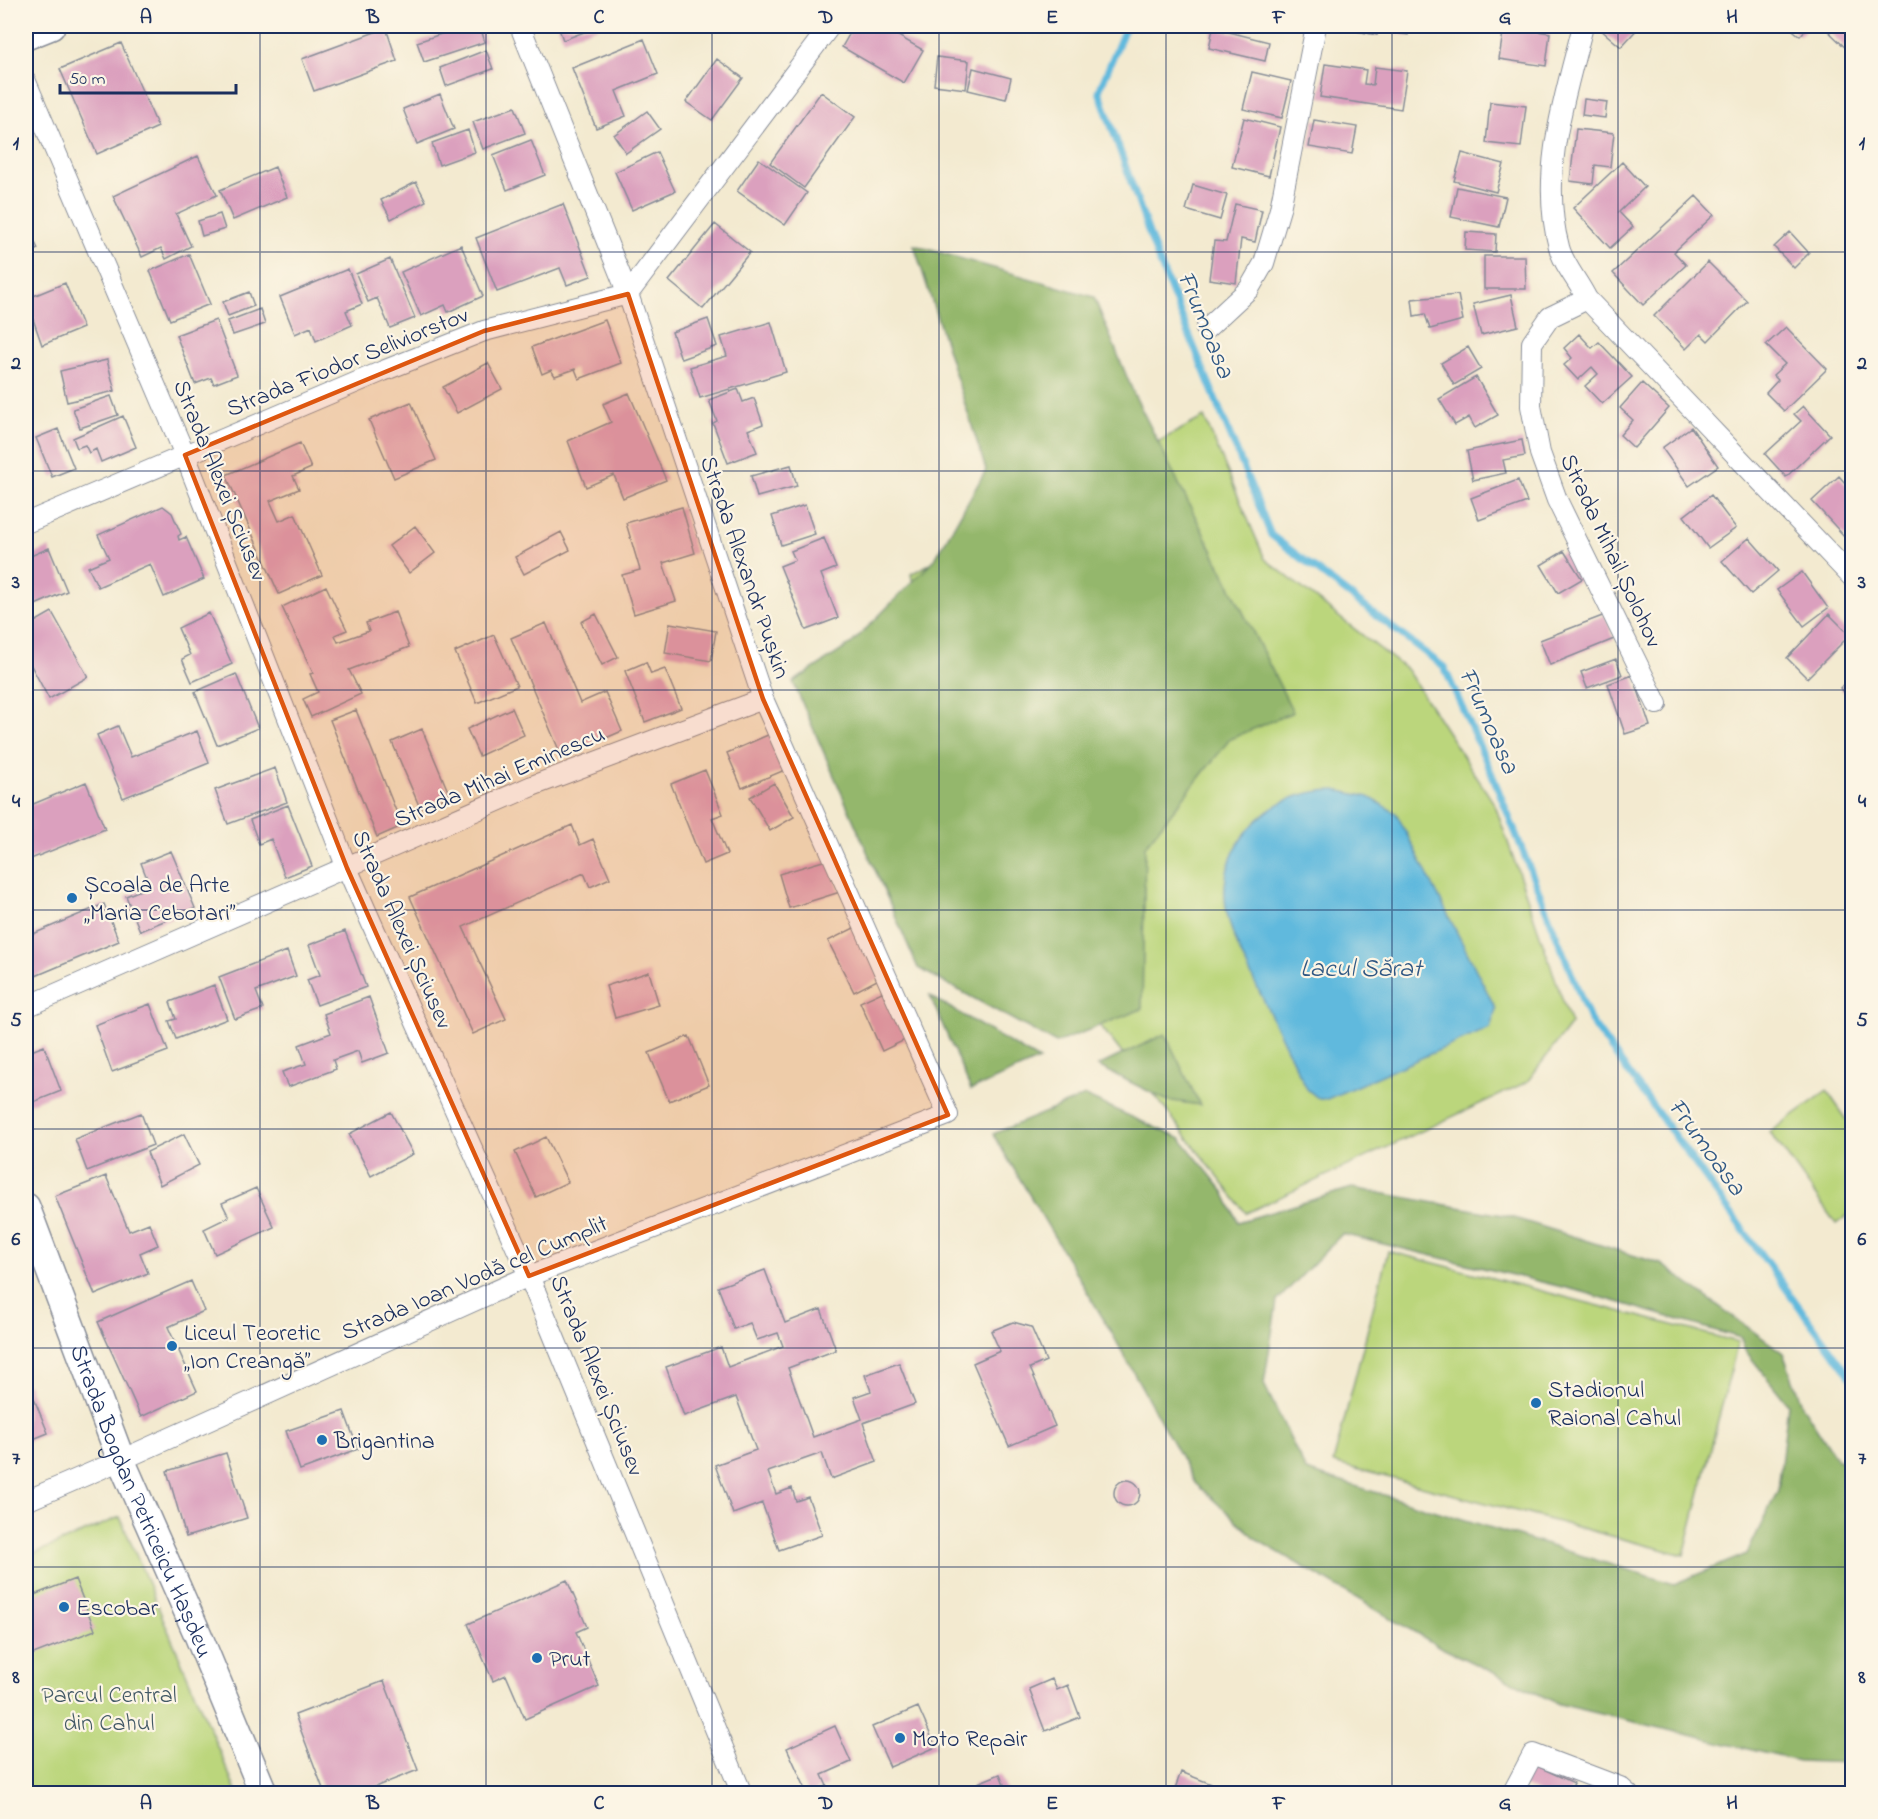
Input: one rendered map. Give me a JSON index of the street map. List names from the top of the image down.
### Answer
{
  "streets": {
    "main road": ["Strada Bogdan Petriceicu Hașdeu"],
    "street": [
      "Strada Fiodor Seliviorstov",
      "Strada Alexei Șciusev",
      "Strada Mihail Șolohov",
      "Strada Alexandr Pușkin",
      "Strada Mihai Eminescu",
      "Strada Ioan Vodă cel Cumplit"
    ]
  },
  "crossings": [
    ["Strada Fiodor Seliviorstov", "Strada Alexei Șciusev"],
    ["Strada Fiodor Seliviorstov", "Strada Alexandr Pușkin"],
    ["Strada Alexei Șciusev", "Strada Mihai Eminescu"],
    ["Strada Alexei Șciusev", "Strada Ioan Vodă cel Cumplit"],
    ["Strada Alexandr Pușkin", "Strada Mihai Eminescu"],
    ["Strada Alexandr Pușkin", "Strada Ioan Vodă cel Cumplit"],
    ["Strada Ioan Vodă cel Cumplit", "Strada Bogdan Petriceicu Hașdeu"]
  ],
  "water": ["Frumoasa", "Lacul Sărat"],
  "parks": ["Parcul Central din Cahul"],
  "places": [
    "Școala de Arte „Maria Cebotari”",
    "Liceul Teoretic „Ion Creangă”",
    "Stadionul Raional Cahul",
    "Brigantina",
    "Escobar",
    "Prut",
    "Moto Repair"
  ],
  "scale_bar": "50 m",
  "grid": {
    "columns": [
      "A",
      "B",
      "C",
      "D",
      "E",
      "F",
      "G",
      "H"
    ],
    "rows": [
      "1",
      "2",
      "3",
      "4",
      "5",
      "6",
      "7",
      "8"
    ]
  }
}
